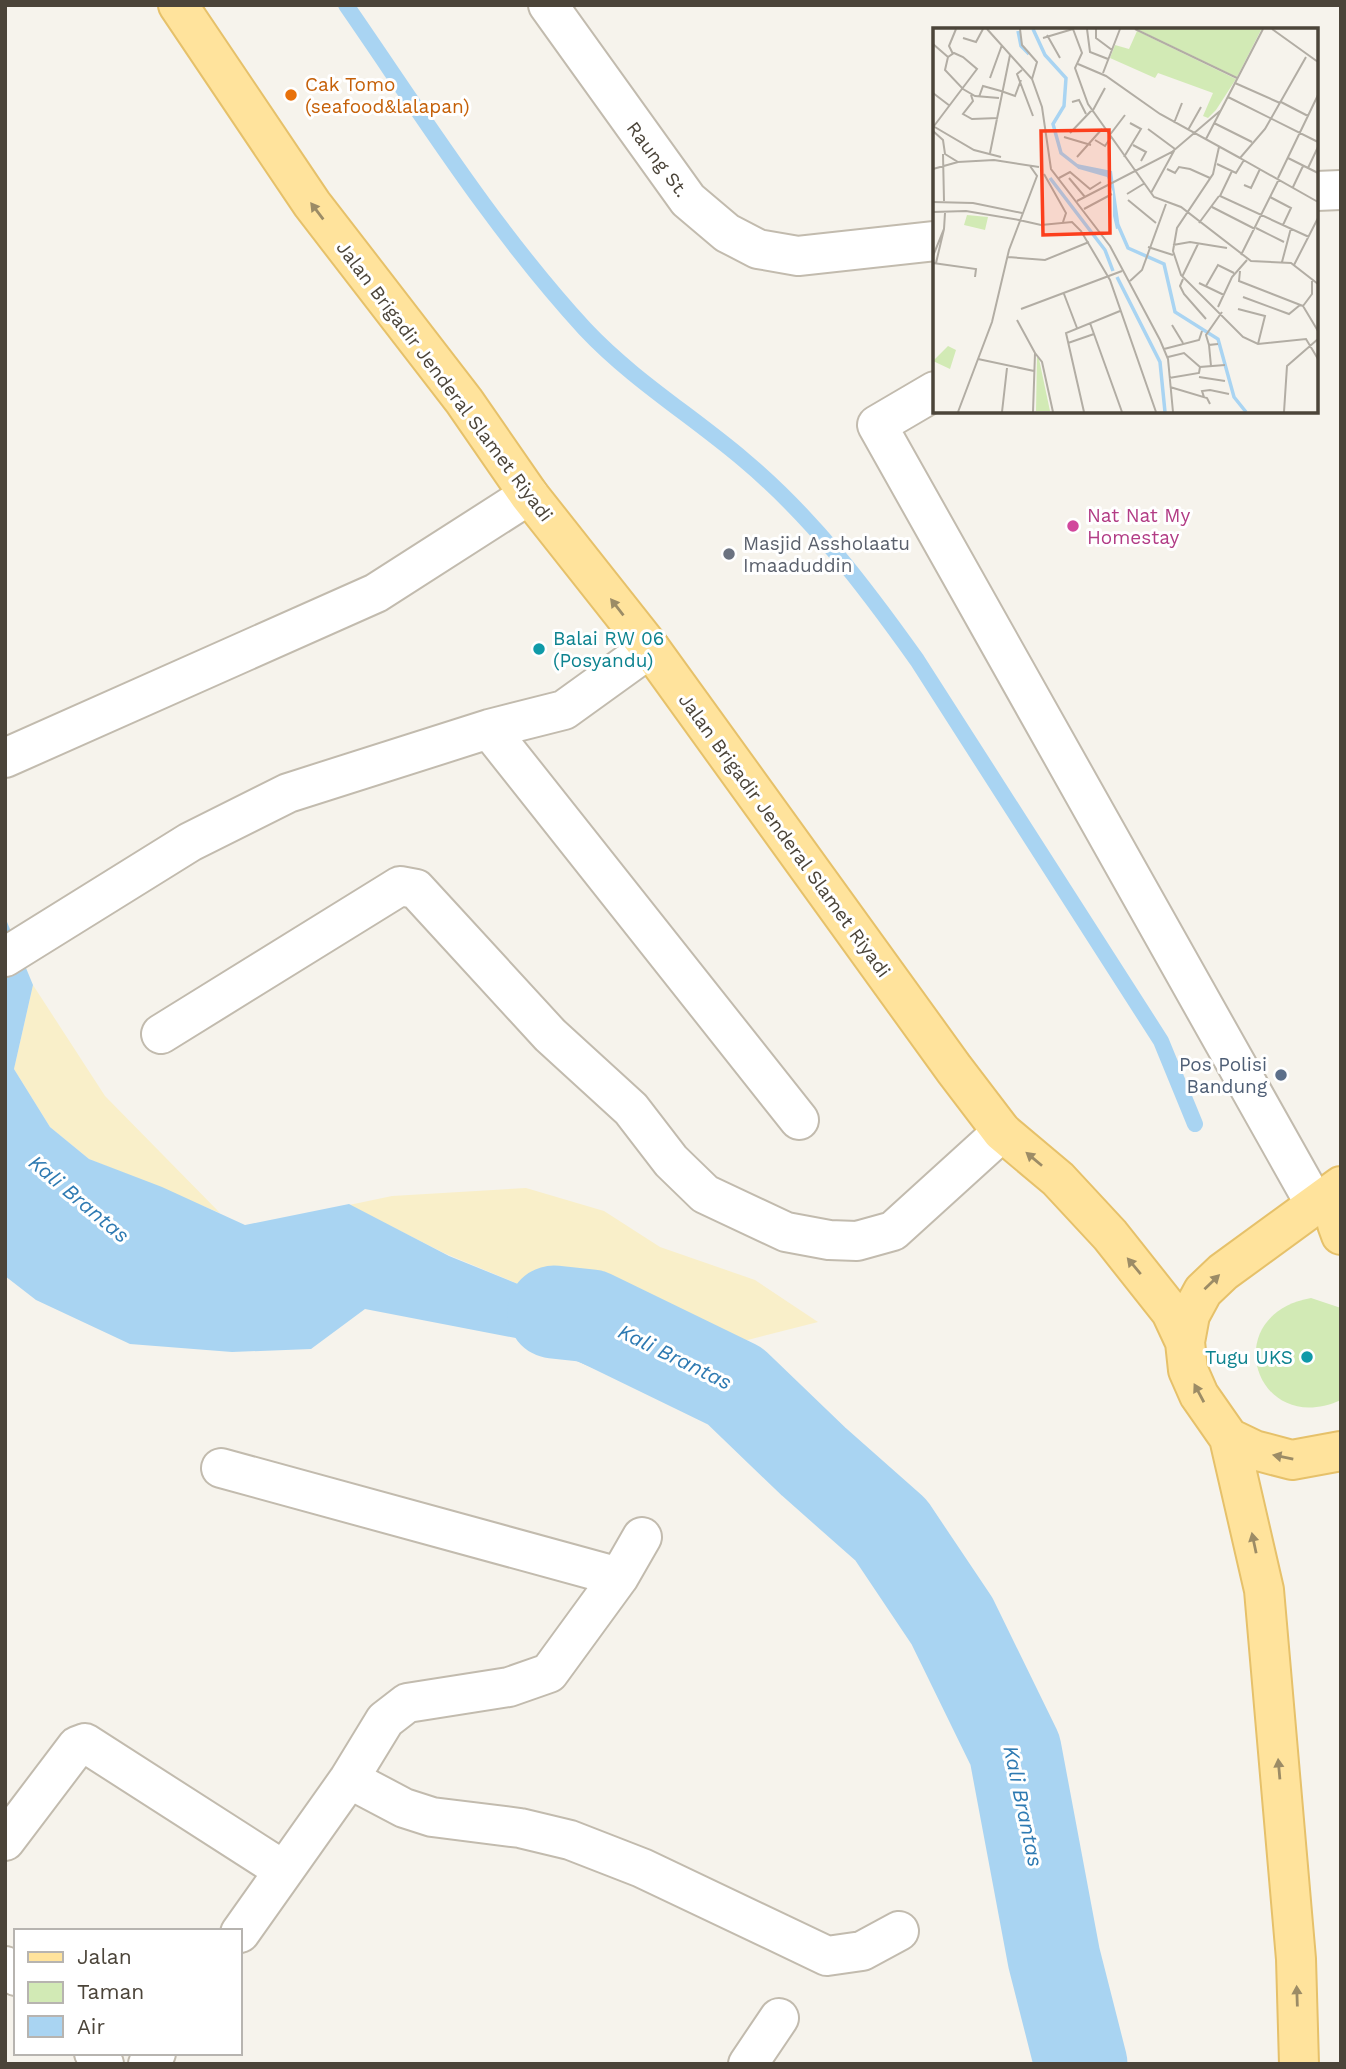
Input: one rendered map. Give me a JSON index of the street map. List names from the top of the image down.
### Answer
{
  "streets": {
    "main road": ["Jalan Brigadir Jenderal Slamet Riyadi"],
    "street": ["Raung St."]
  },
  "one_way": ["Jalan Brigadir Jenderal Slamet Riyadi"],
  "water": ["Kali Brantas"],
  "places": [
    "Cak Tomo (seafood&lalapan)",
    "Nat Nat My Homestay",
    "Masjid Assholaatu Imaaduddin",
    "Balai RW 06 (Posyandu)",
    "Pos Polisi Bandung",
    "Tugu UKS"
  ],
  "legend": ["Jalan", "Taman", "Air"]
}
